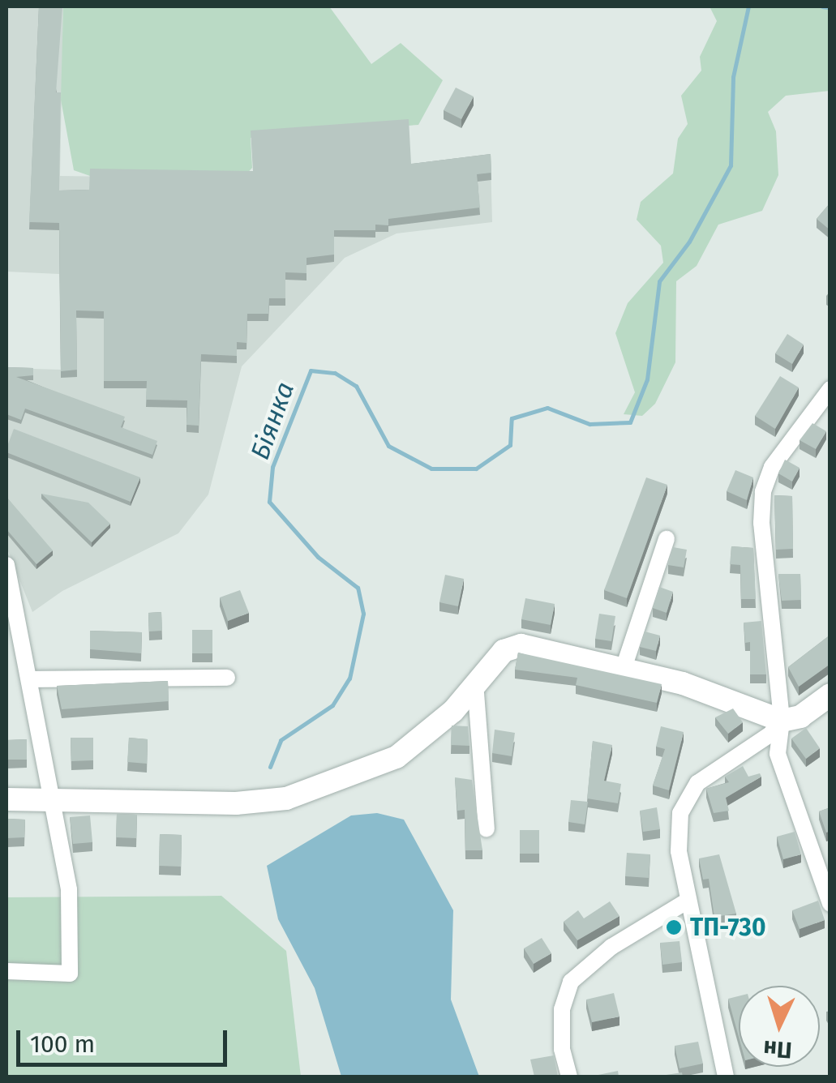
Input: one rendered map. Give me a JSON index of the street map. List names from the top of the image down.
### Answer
{
  "water": ["Біянка"],
  "places": ["ТП-730"],
  "scale_bar": "100 m",
  "north": "bottom"
}
